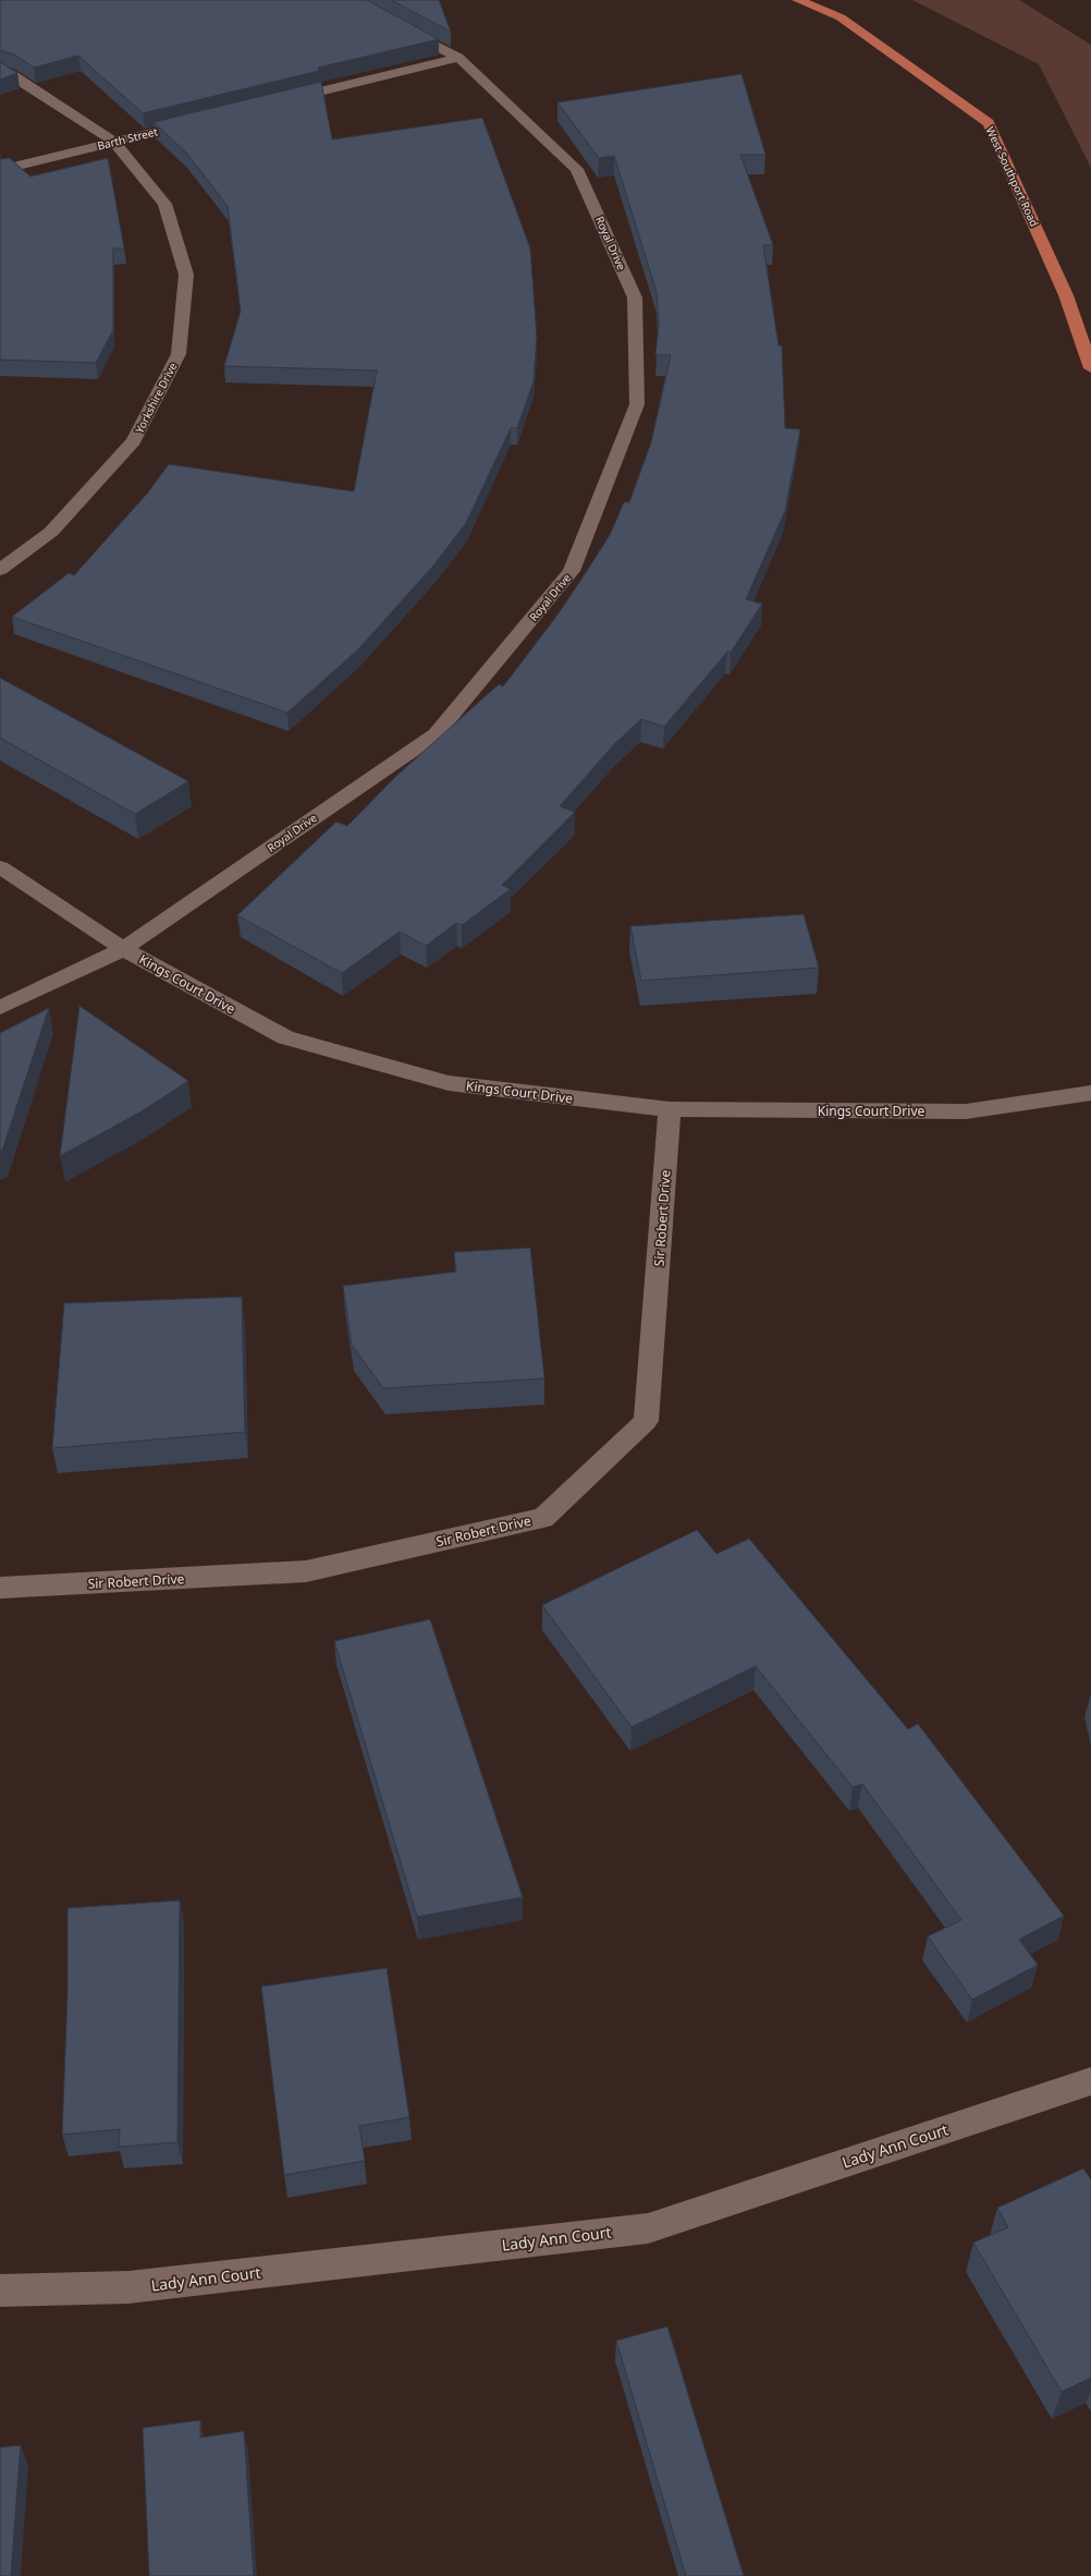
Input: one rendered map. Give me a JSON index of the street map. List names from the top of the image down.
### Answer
{
  "streets": {
    "main road": ["West Southport Road"],
    "street": [
      "Barth Street",
      "Royal Drive",
      "Yorkshire Drive",
      "Kings Court Drive",
      "Sir Robert Drive",
      "Lady Ann Court"
    ]
  },
  "crossings": [
    ["Barth Street", "Yorkshire Drive"],
    ["Royal Drive", "Kings Court Drive"],
    ["Kings Court Drive", "Sir Robert Drive"]
  ]
}
